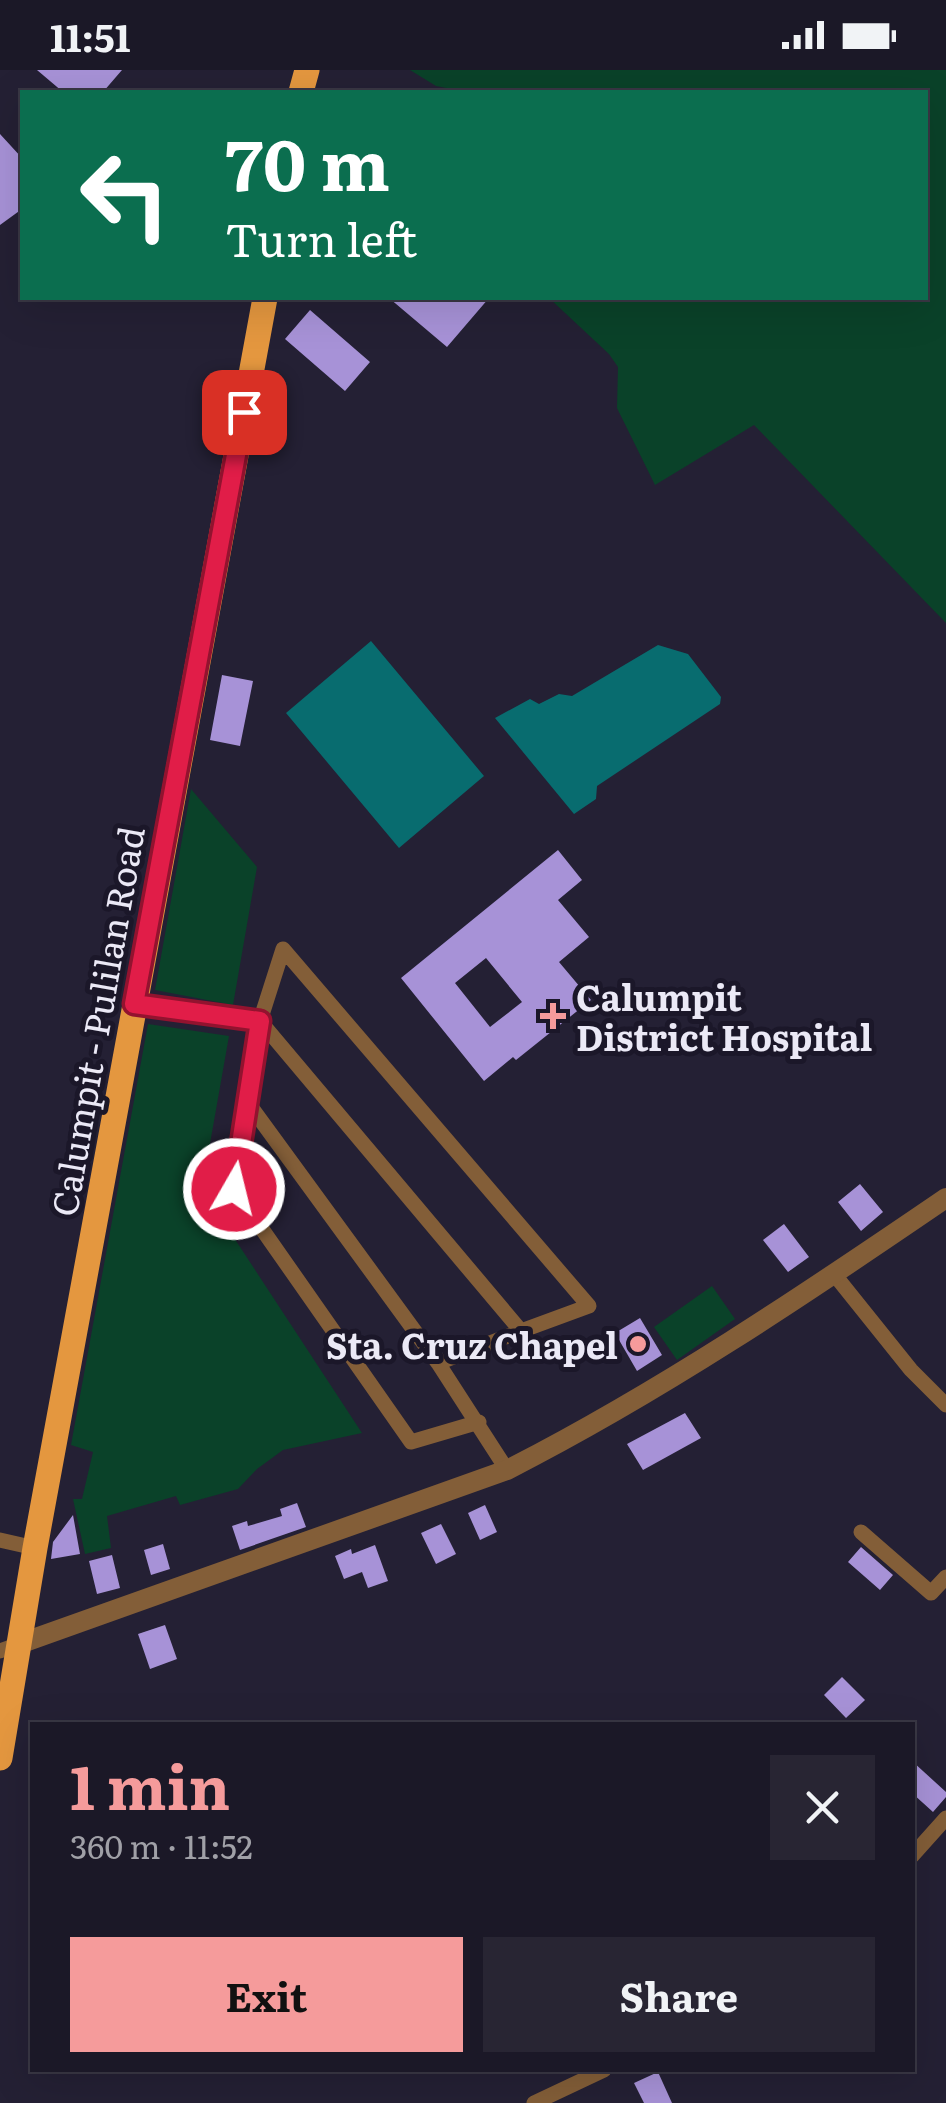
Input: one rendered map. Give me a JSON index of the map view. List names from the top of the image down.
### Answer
{
  "streets": {
    "main road": ["Calumpit - Pulilan Road"]
  },
  "places": {
    "health": ["Calumpit District Hospital"],
    "other": ["Sta. Cruz Chapel"]
  },
  "page": {
    "status": "11:51",
    "turn": ["70 m", "Turn left"],
    "heading": ["1 min", "360 m · 11:52"],
    "buttons": ["Exit", "Share"]
  }
}
